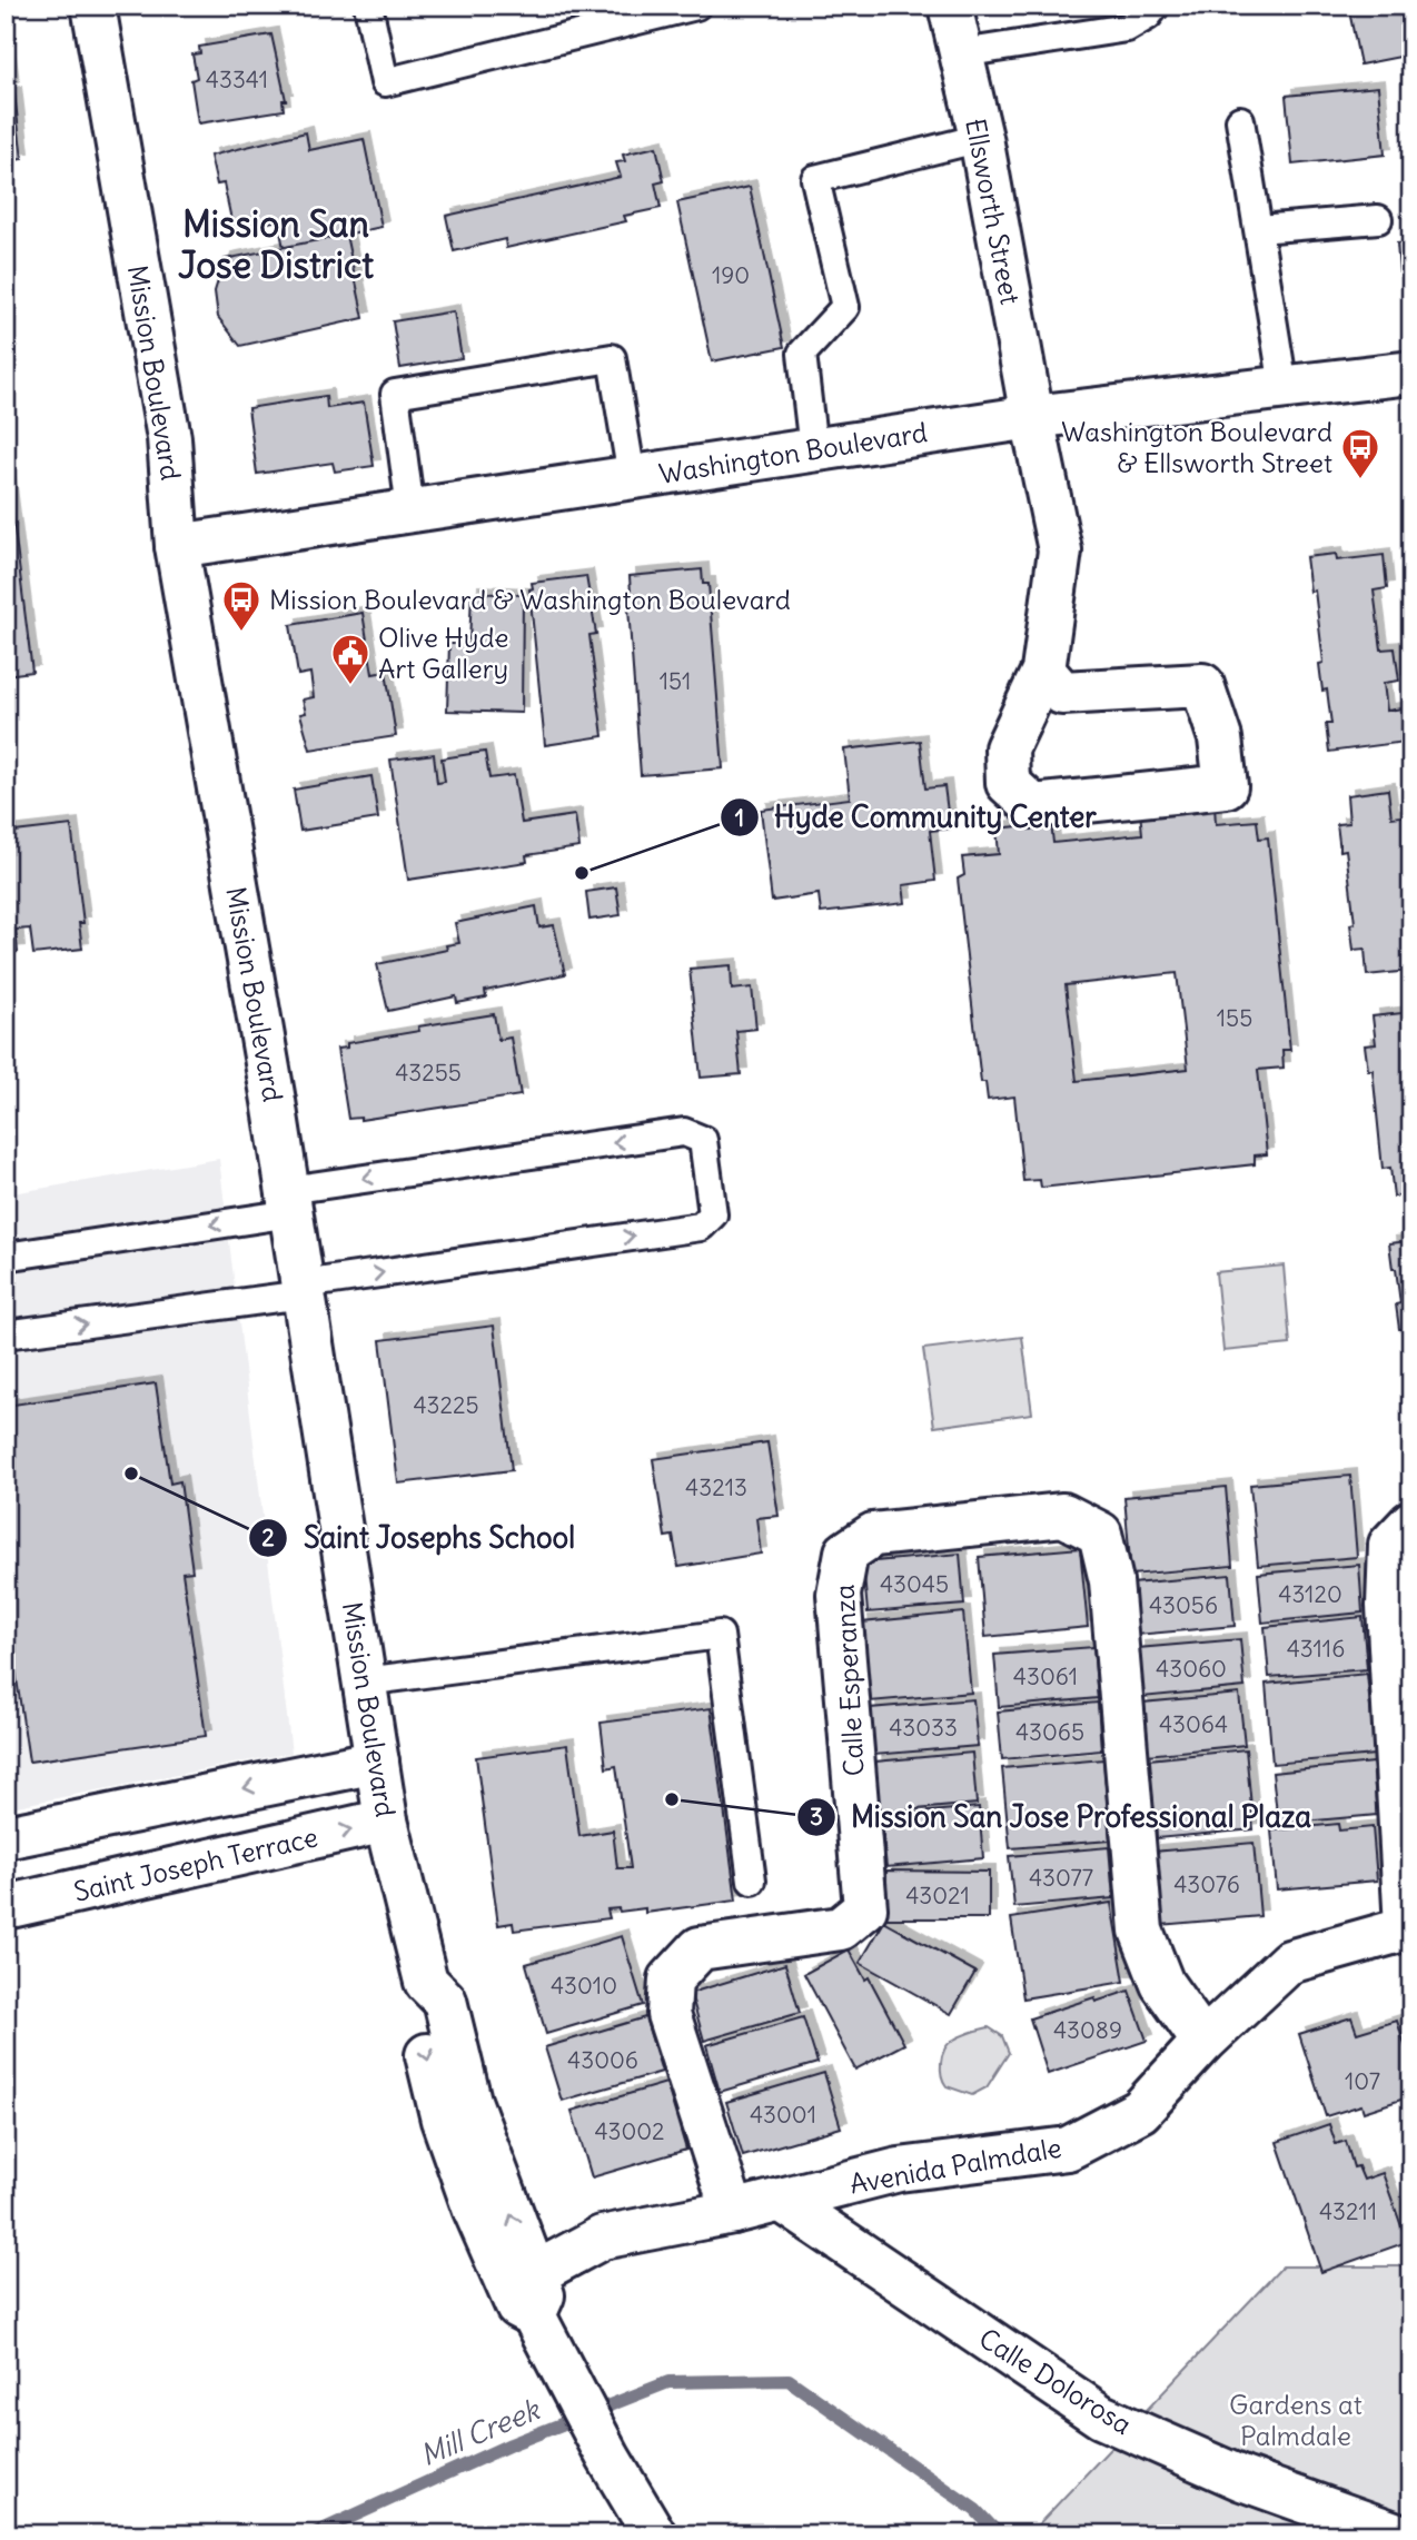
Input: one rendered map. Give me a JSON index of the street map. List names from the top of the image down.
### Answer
{
  "streets": {
    "street": [
      "Ellsworth Street",
      "Mission Boulevard",
      "Washington Boulevard",
      "Calle Esperanza",
      "Saint Joseph Terrace",
      "Avenida Palmdale",
      "Calle Dolorosa"
    ]
  },
  "crossings": [
    ["Ellsworth Street", "Washington Boulevard"],
    ["Mission Boulevard", "Washington Boulevard"],
    ["Mission Boulevard", "Saint Joseph Terrace"],
    ["Mission Boulevard", "Avenida Palmdale"],
    ["Calle Esperanza", "Avenida Palmdale"],
    ["Avenida Palmdale", "Calle Dolorosa"]
  ],
  "districts": ["Mission San Jose District"],
  "water": ["Mill Creek"],
  "parks": ["Gardens at Palmdale"],
  "places": {
    "bus stop": ["Washington Boulevard & Ellsworth Street", "Mission Boulevard & Washington Boulevard"],
    "public building": ["Olive Hyde Art Gallery"],
    "other": ["Hyde Community Center", "Saint Josephs School", "Mission San Jose Professional Plaza"]
  },
  "house_numbers": [
    "43341",
    "190",
    "151",
    "155",
    "43255",
    "43225",
    "43213",
    "43045",
    "43120",
    "43056",
    "43116",
    "43060",
    "43061",
    "43064",
    "43033",
    "43065",
    "43077",
    "43076",
    "43021",
    "43010",
    "43089",
    "43006",
    "107",
    "43001",
    "43002",
    "43211"
  ]
}
